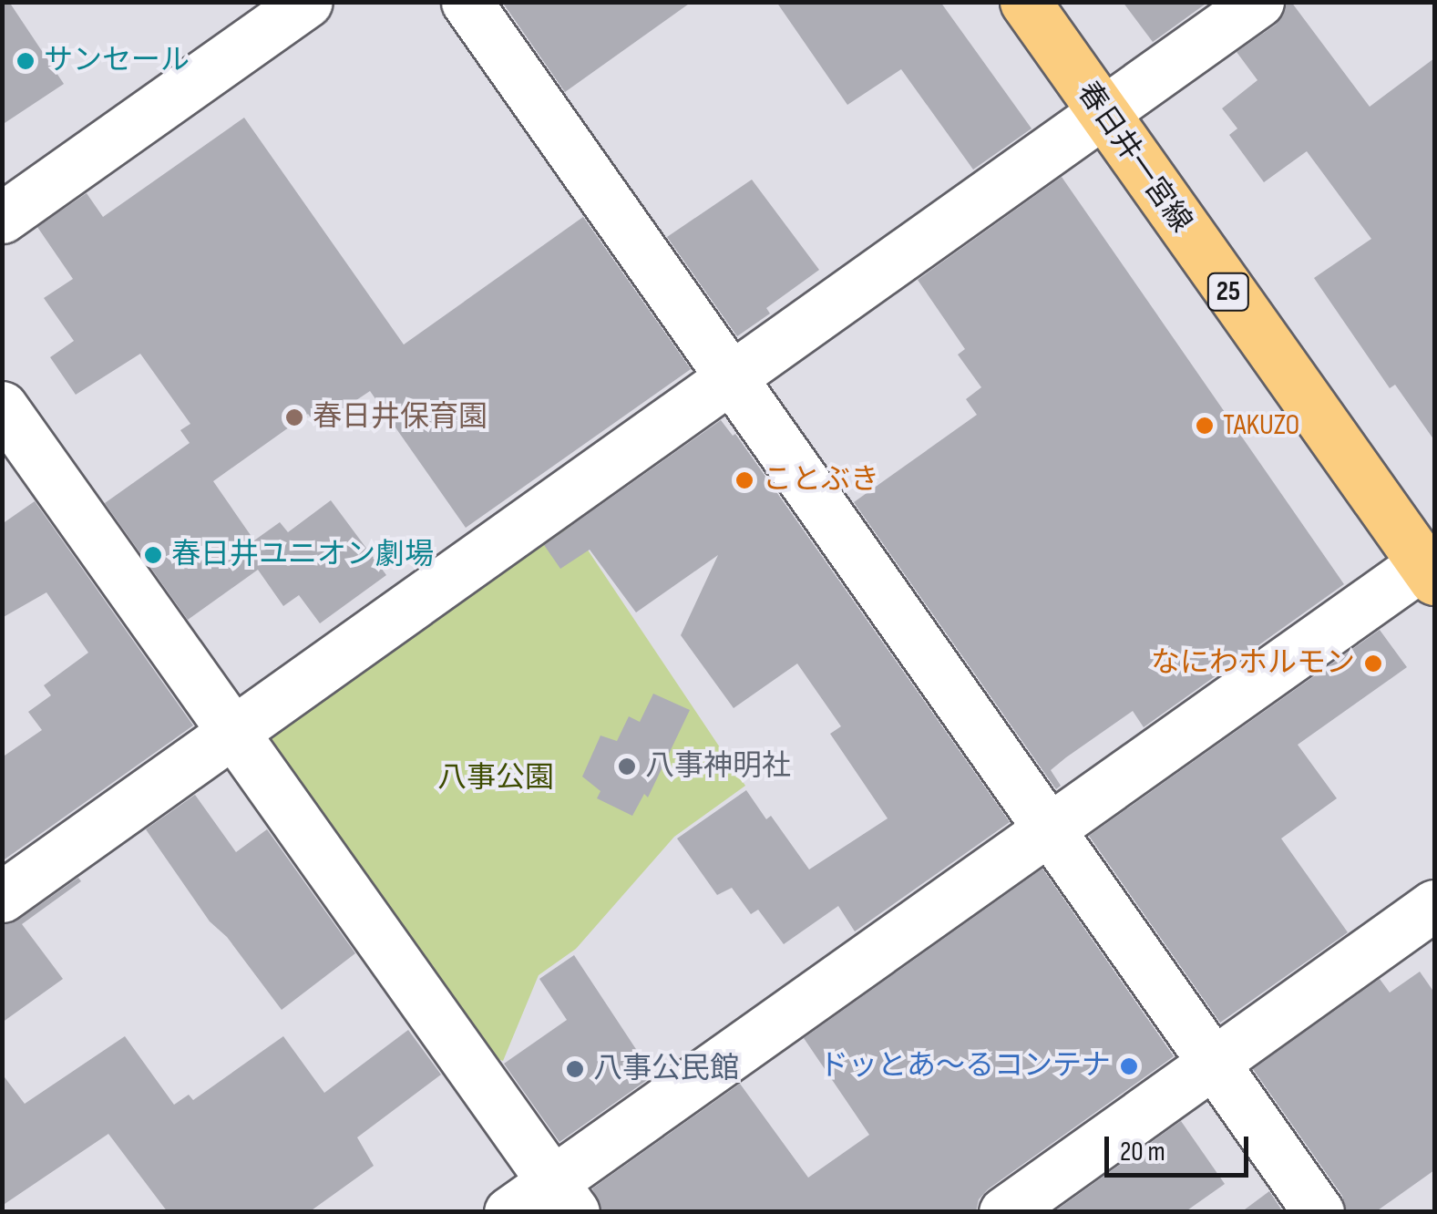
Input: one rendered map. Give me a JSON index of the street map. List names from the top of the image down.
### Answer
{
  "streets": {
    "main road": ["春日井一宮線", "25"]
  },
  "parks": ["八事公園"],
  "places": [
    "サンセール",
    "春日井保育園",
    "TAKUZO",
    "ことぶき",
    "春日井ユニオン劇場",
    "なにわホルモン",
    "八事神明社",
    "ドッとあ〜るコンテナ",
    "八事公民館"
  ],
  "scale_bar": "20 m"
}
